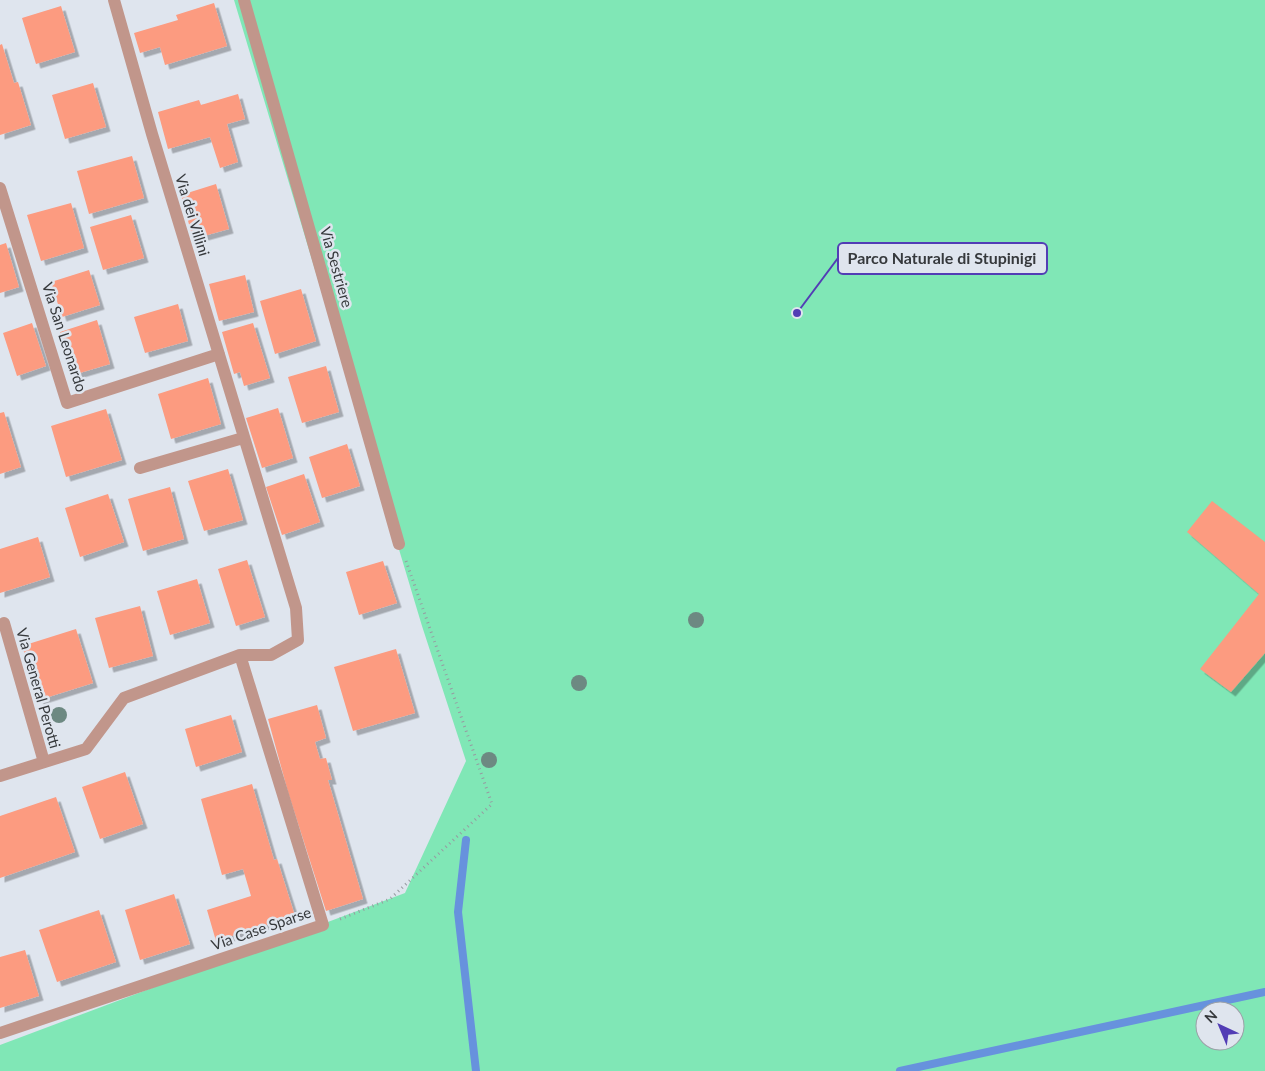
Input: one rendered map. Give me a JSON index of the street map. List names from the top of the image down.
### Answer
{
  "streets": {
    "street": [
      "Via dei Villini",
      "Via Sestriere",
      "Via San Leonardo",
      "Via General Perotti",
      "Via Case Sparse"
    ]
  },
  "crossings": [
    ["Via dei Villini", "Via San Leonardo"],
    ["Via dei Villini", "Via General Perotti"],
    ["Via General Perotti", "Via Case Sparse"]
  ],
  "places": ["Parco Naturale di Stupinigi"],
  "north": "top left"
}
